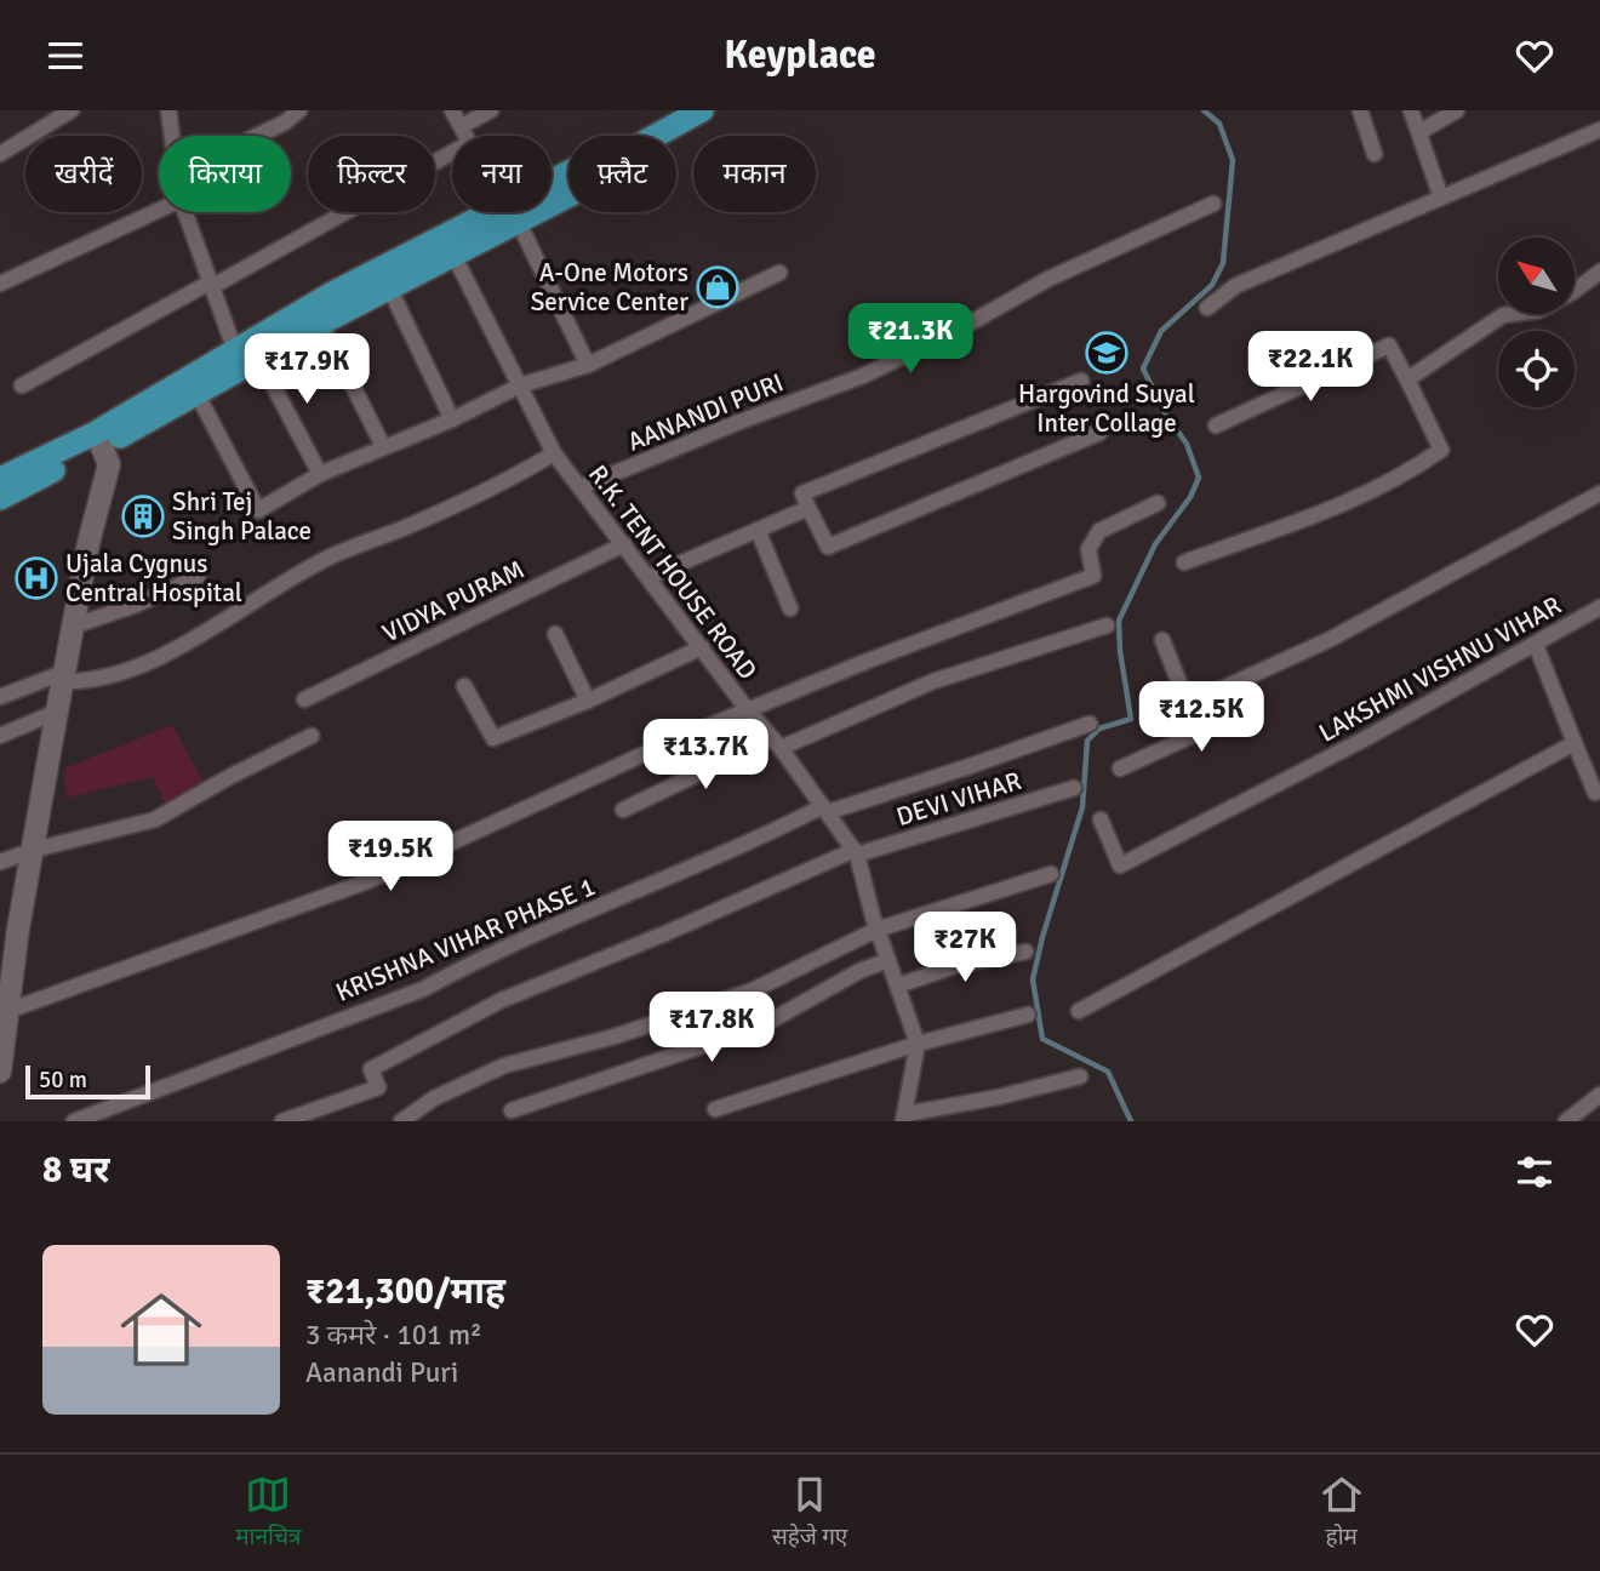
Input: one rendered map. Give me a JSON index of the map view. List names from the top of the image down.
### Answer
{
  "streets": {
    "street": [
      "AANANDI PURI",
      "R.K. TENT HOUSE ROAD",
      "VIDYA PURAM",
      "LAKSHMI VISHNU VIHAR",
      "DEVI VIHAR",
      "KRISHNA VIHAR PHASE 1"
    ]
  },
  "crossings": [
    ["AANANDI PURI", "R.K. TENT HOUSE ROAD"],
    ["R.K. TENT HOUSE ROAD", "VIDYA PURAM"],
    ["R.K. TENT HOUSE ROAD", "DEVI VIHAR"],
    ["R.K. TENT HOUSE ROAD", "KRISHNA VIHAR PHASE 1"]
  ],
  "places": {
    "shop": ["A-One Motors Service Center"],
    "school or university": ["Hargovind Suyal Inter Collage"],
    "building": ["Shri Tej Singh Palace"],
    "hospital": ["Ujala Cygnus Central Hospital"]
  },
  "scale_bar": "50 m",
  "north": "top left",
  "page": {
    "header": "Keyplace",
    "chip": [
      "खरीदें",
      "किराया",
      "फ़िल्टर",
      "नया",
      "फ़्लैट",
      "मकान"
    ],
    "price": [
      "₹21.3K",
      "₹22.1K",
      "₹17.9K",
      "₹12.5K",
      "₹13.7K",
      "₹19.5K",
      "₹27K",
      "₹17.8K"
    ],
    "scale": "50 m",
    "heading": "8 घर",
    "list": [
      {
        "name": "₹21,300/माह",
        "note": "3 कमरे · 101 m² · Aanandi Puri"
      }
    ],
    "tabs": ["मानचित्र", "सहेजे गए", "होम"]
  }
}
